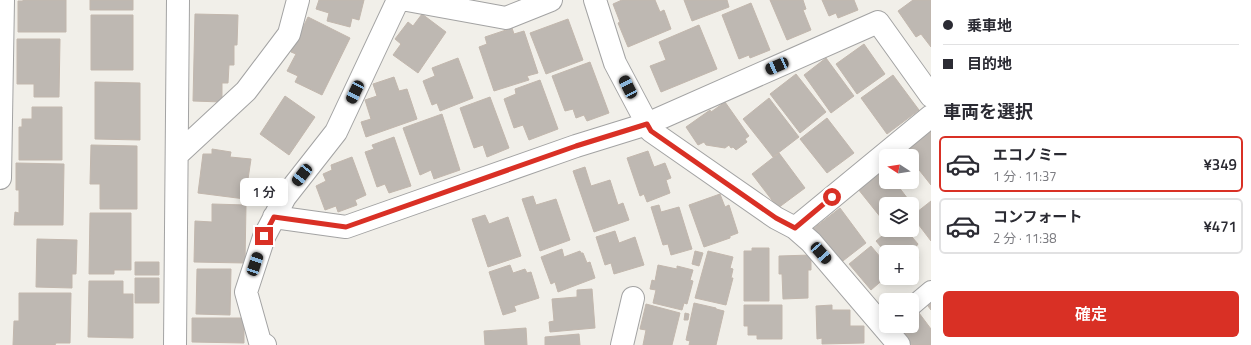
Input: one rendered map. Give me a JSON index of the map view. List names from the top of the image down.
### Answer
{
  "north": "left",
  "page": {
    "banner": ["乗車地", "目的地"],
    "heading": "車両を選択",
    "list": [
      {
        "name": "エコノミー",
        "note": "1 分 · 11:37",
        "value": "¥349"
      },
      {
        "name": "コンフォート",
        "note": "2 分 · 11:38",
        "value": "¥471"
      }
    ],
    "map_buttons": ["+", "−"],
    "bubble": "1 分",
    "buttons": "確定"
  }
}
